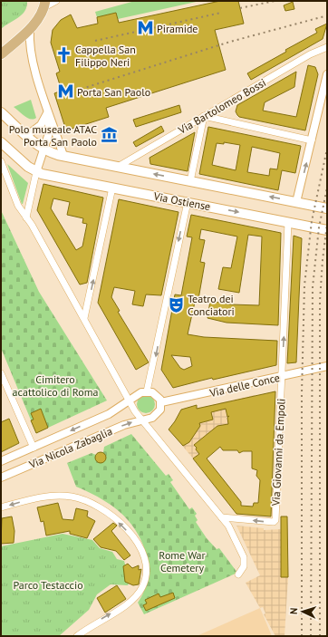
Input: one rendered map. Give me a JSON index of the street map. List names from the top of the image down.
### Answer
{
  "streets": {
    "main road": ["Via Ostiense"],
    "street": [
      "Via Bartolomeo Bossi",
      "Via delle Conce",
      "Via Nicola Zabaglia",
      "Via Giovanni da Empoli"
    ]
  },
  "crossings": [
    ["Via Bartolomeo Bossi", "Via Ostiense"],
    ["Via Ostiense", "Via Giovanni da Empoli"],
    ["Via delle Conce", "Via Nicola Zabaglia"],
    ["Via delle Conce", "Via Giovanni da Empoli"]
  ],
  "parks": ["Cimitero acattolico di Roma", "Rome War Cemetery", "Parco Testaccio"],
  "places": {
    "metro station": ["Piramide", "Porta San Paolo"],
    "church": ["Cappella San Filippo Neri"],
    "museum": ["Polo museale ATAC Porta San Paolo"],
    "theatre": ["Teatro dei Conciatori"]
  },
  "north": "left"
}
